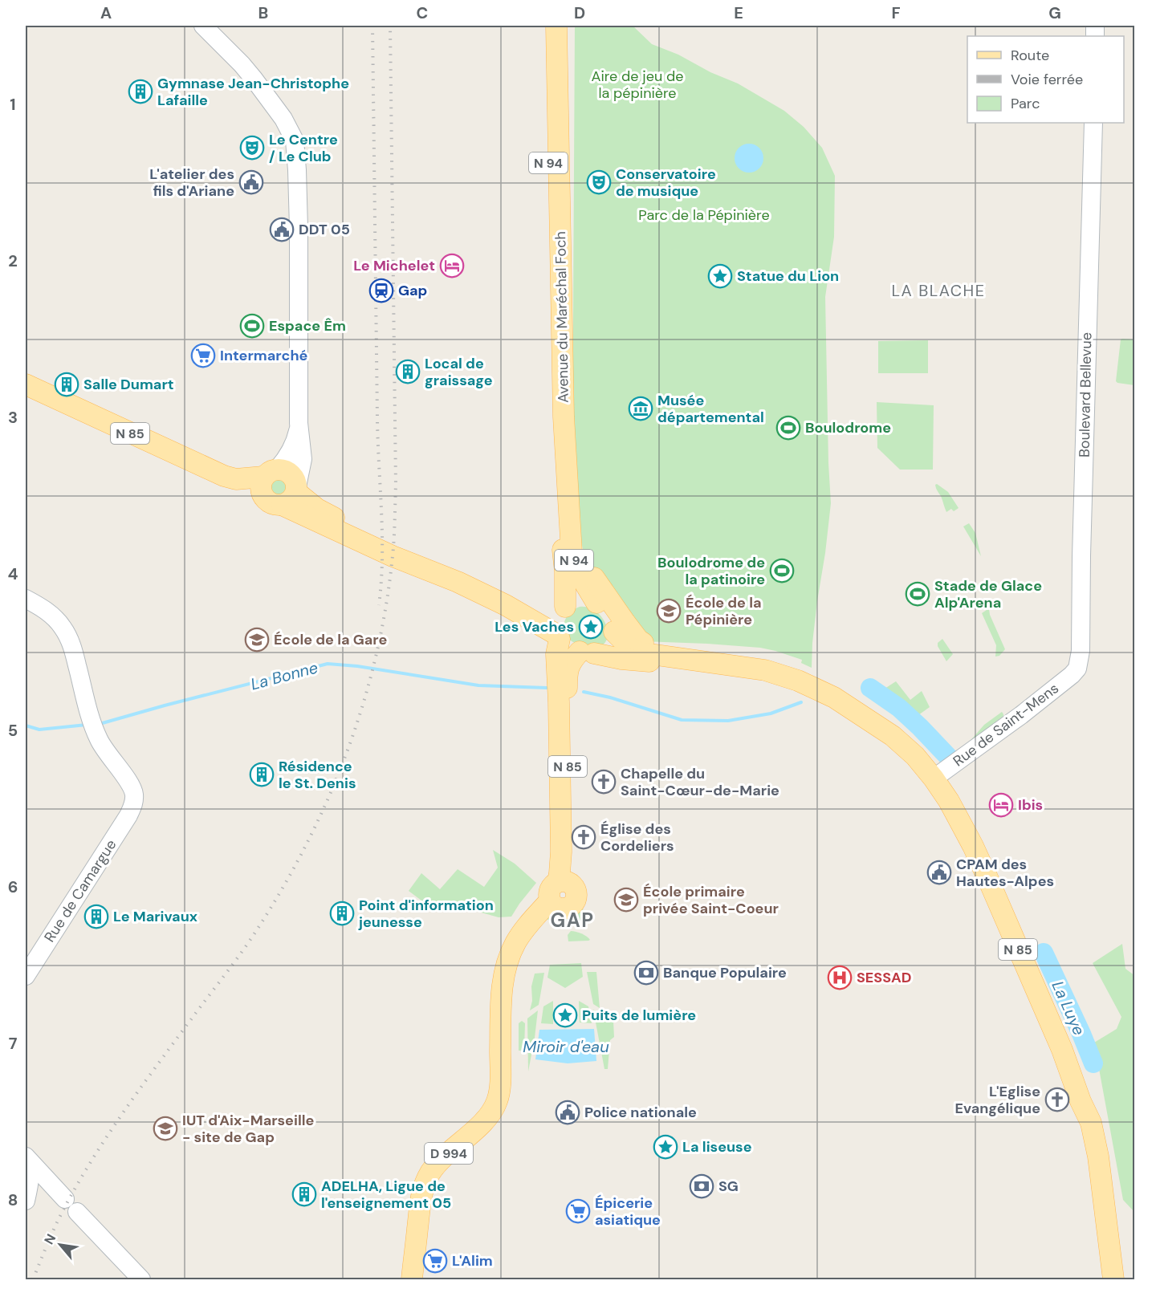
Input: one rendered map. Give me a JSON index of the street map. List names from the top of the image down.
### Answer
{
  "streets": {
    "main road": [
      "N 94",
      "Avenue du Maréchal Foch",
      "N 85",
      "D 994"
    ],
    "street": ["Boulevard Bellevue", "Rue de Saint-Mens", "Rue de Camargue"]
  },
  "crossings": [
    ["Avenue du Maréchal Foch", "N 85"],
    ["Boulevard Bellevue", "Rue de Saint-Mens"],
    ["N 85", "Rue de Saint-Mens"],
    ["N 85", "D 994"]
  ],
  "districts": ["LA BLACHE", "GAP"],
  "water": ["La Bonne", "La Luye", "Miroir d'eau"],
  "parks": ["Aire de jeu de la pépinière", "Parc de la Pépinière"],
  "places": {
    "building": [
      "Gymnase Jean-Christophe Lafaille",
      "Local de graissage",
      "Salle Dumart",
      "Résidence le St. Denis",
      "Point d'information jeunesse",
      "Le Marivaux",
      "ADELHA, Ligue de l'enseignement 05"
    ],
    "theatre": ["Le Centre / Le Club", "Conservatoire de musique"],
    "public building": [
      "L'atelier des fils d'Ariane",
      "DDT 05",
      "CPAM des Hautes-Alpes",
      "Police nationale"
    ],
    "hotel": ["Le Michelet", "Ibis"],
    "place": [
      "Statue du Lion",
      "Les Vaches",
      "Puits de lumière",
      "La liseuse"
    ],
    "station": ["Gap"],
    "sports": [
      "Espace Êm",
      "Boulodrome",
      "Boulodrome de la patinoire",
      "Stade de Glace Alp'Arena"
    ],
    "supermarket": ["Intermarché", "Épicerie asiatique", "L'Alim"],
    "museum": ["Musée départemental"],
    "school or university": [
      "École de la Pépinière",
      "École de la Gare",
      "École primaire privée Saint-Coeur",
      "IUT d'Aix-Marseille - site de Gap"
    ],
    "church": ["Chapelle du Saint-Cœur-de-Marie", "Église des Cordeliers", "L'Eglise Evangélique"],
    "bank": ["Banque Populaire", "SG"],
    "hospital": ["SESSAD"]
  },
  "legend": ["Route", "Voie ferrée", "Parc"],
  "north": "top left",
  "grid": {
    "columns": [
      "A",
      "B",
      "C",
      "D",
      "E",
      "F",
      "G"
    ],
    "rows": [
      "1",
      "2",
      "3",
      "4",
      "5",
      "6",
      "7",
      "8"
    ]
  }
}
